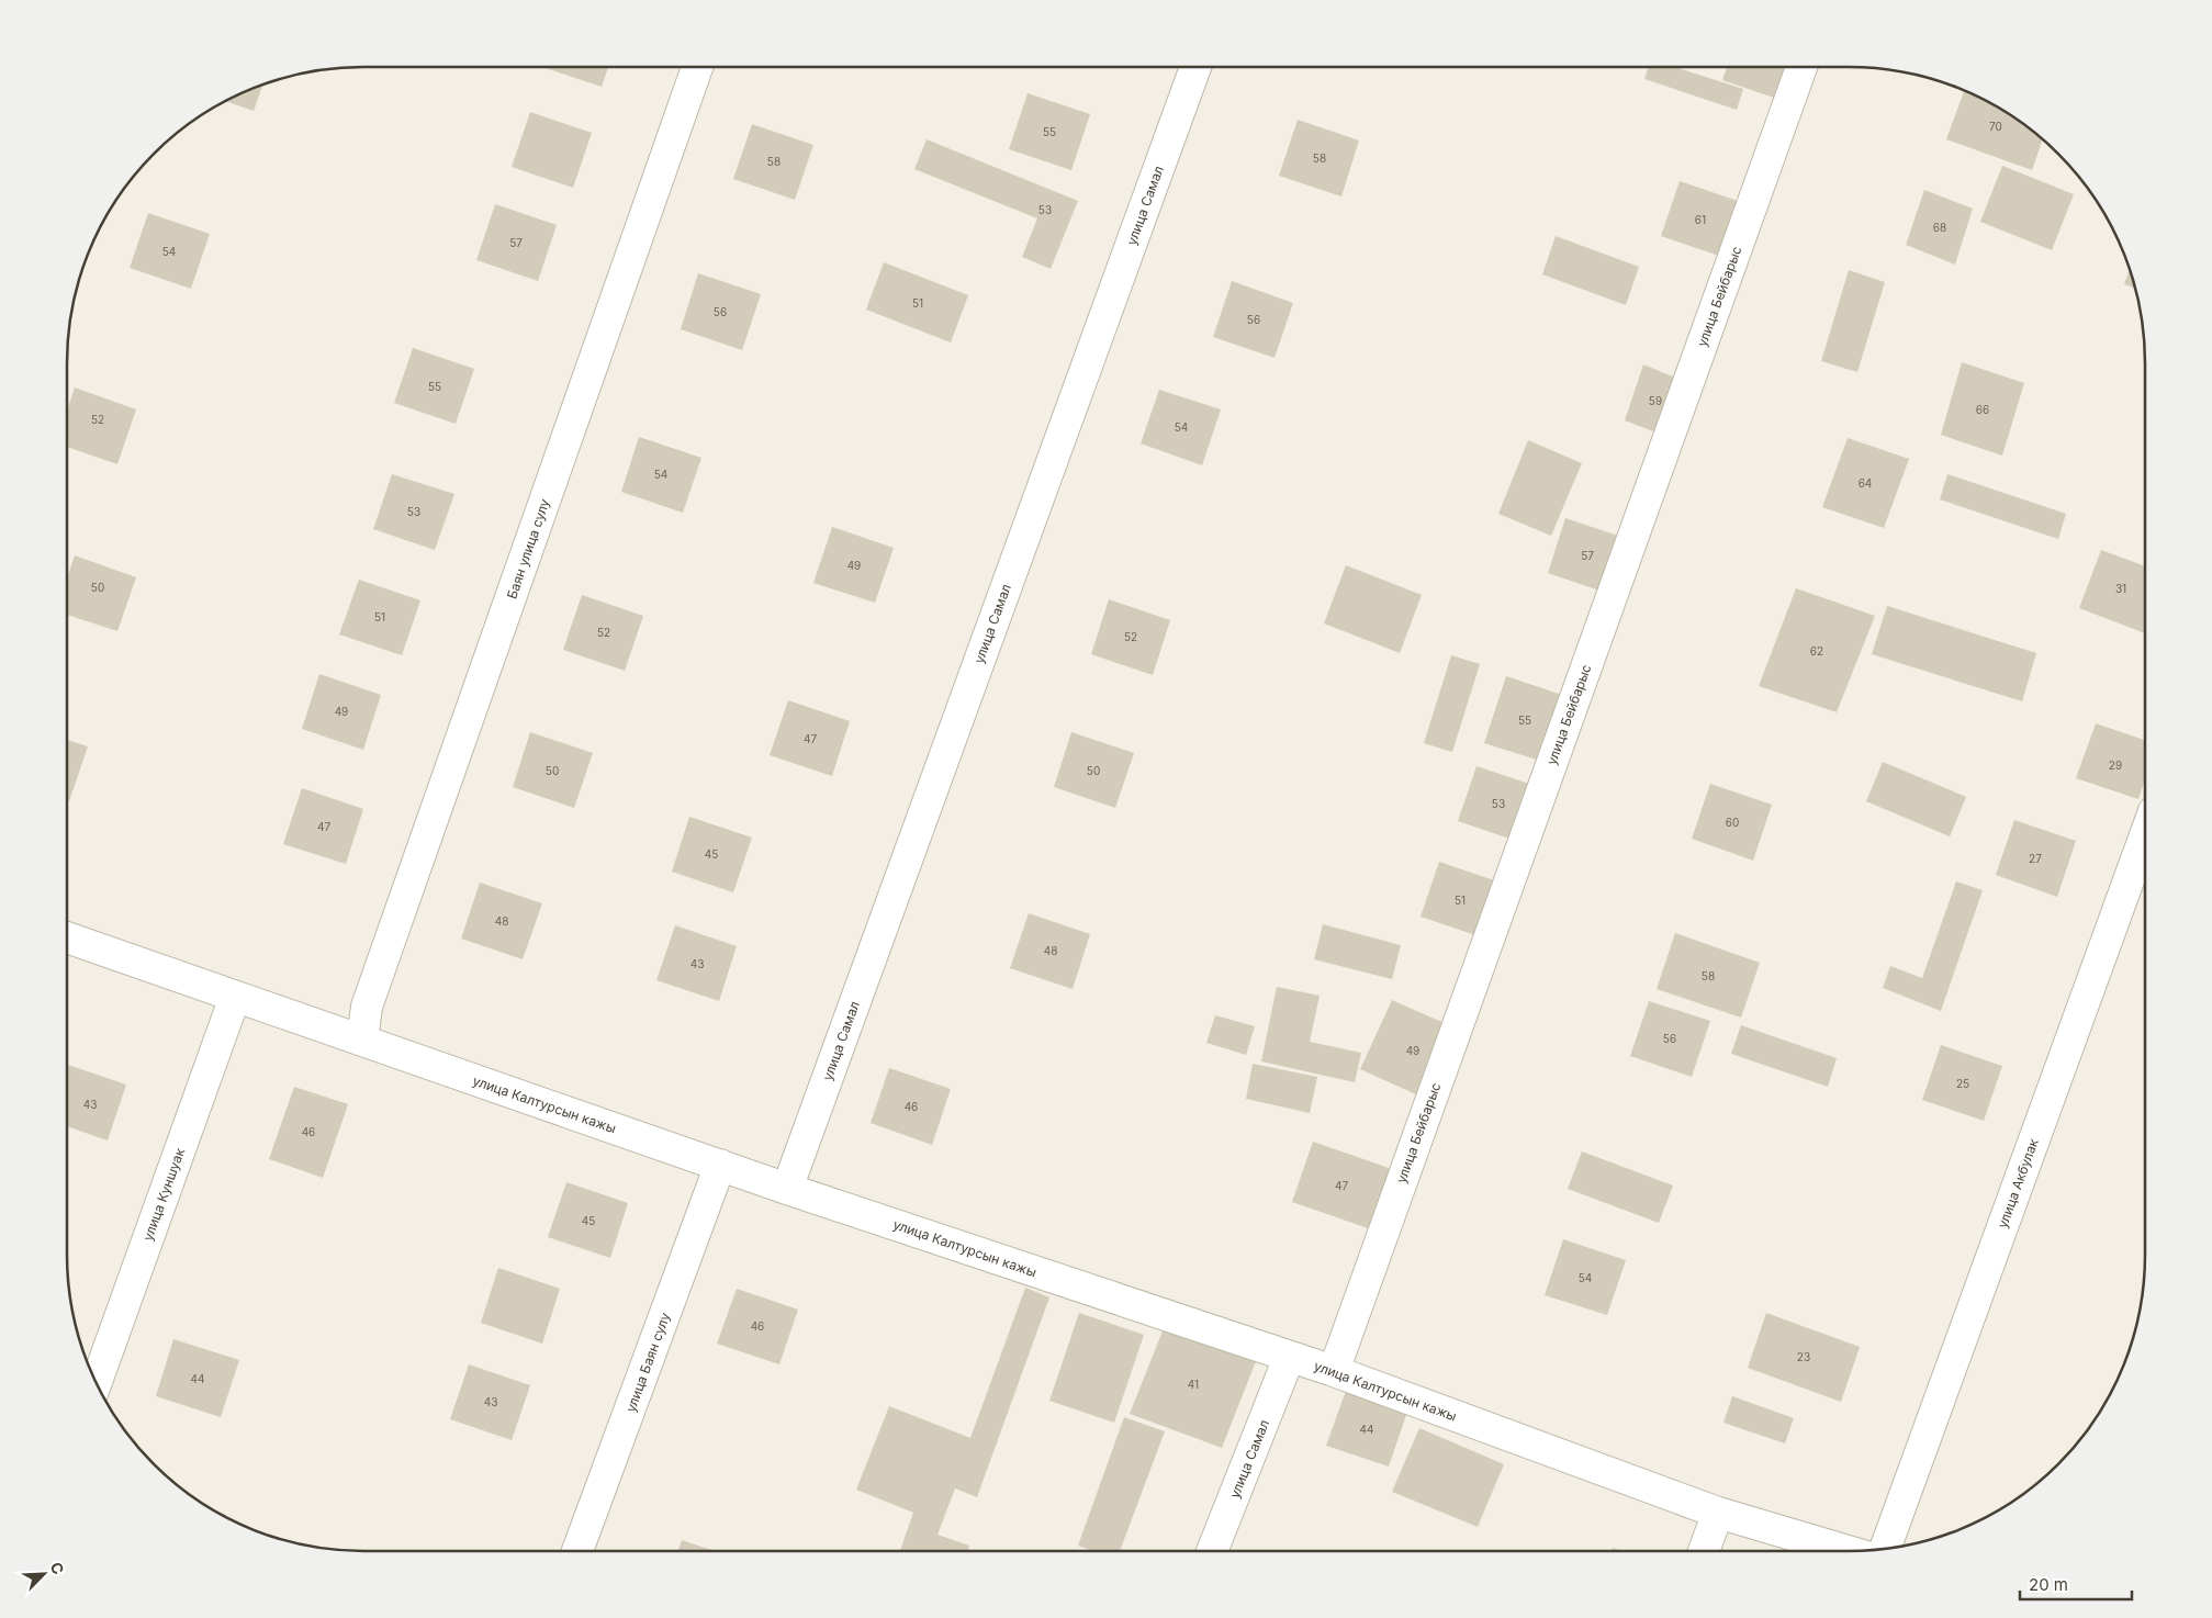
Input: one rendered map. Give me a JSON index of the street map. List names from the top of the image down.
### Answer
{
  "streets": {
    "street": [
      "улица Самал",
      "улица Бейбарыс",
      "Баян улица сулу",
      "улица Калтурсын кажы",
      "улица Акбулак",
      "улица Куншуак",
      "улица Баян сулу"
    ]
  },
  "crossings": [
    ["улица Самал", "улица Калтурсын кажы"],
    ["улица Бейбарыс", "улица Калтурсын кажы"],
    ["Баян улица сулу", "улица Калтурсын кажы"],
    ["улица Калтурсын кажы", "улица Куншуак"],
    ["улица Калтурсын кажы", "улица Баян сулу"]
  ],
  "house_numbers": [
    "70",
    "55",
    "58",
    "58",
    "53",
    "61",
    "68",
    "57",
    "54",
    "51",
    "56",
    "56",
    "55",
    "59",
    "66",
    "52",
    "54",
    "54",
    "64",
    "53",
    "57",
    "49",
    "50",
    "31",
    "51",
    "52",
    "52",
    "62",
    "49",
    "55",
    "47",
    "29",
    "50",
    "50",
    "53",
    "60",
    "47",
    "45",
    "27",
    "51",
    "48",
    "48",
    "43",
    "58",
    "56",
    "49",
    "25",
    "43",
    "46",
    "46",
    "47",
    "45",
    "54",
    "46",
    "23",
    "44",
    "41",
    "43",
    "44"
  ],
  "scale_bar": "20 m",
  "north": "top right"
}
